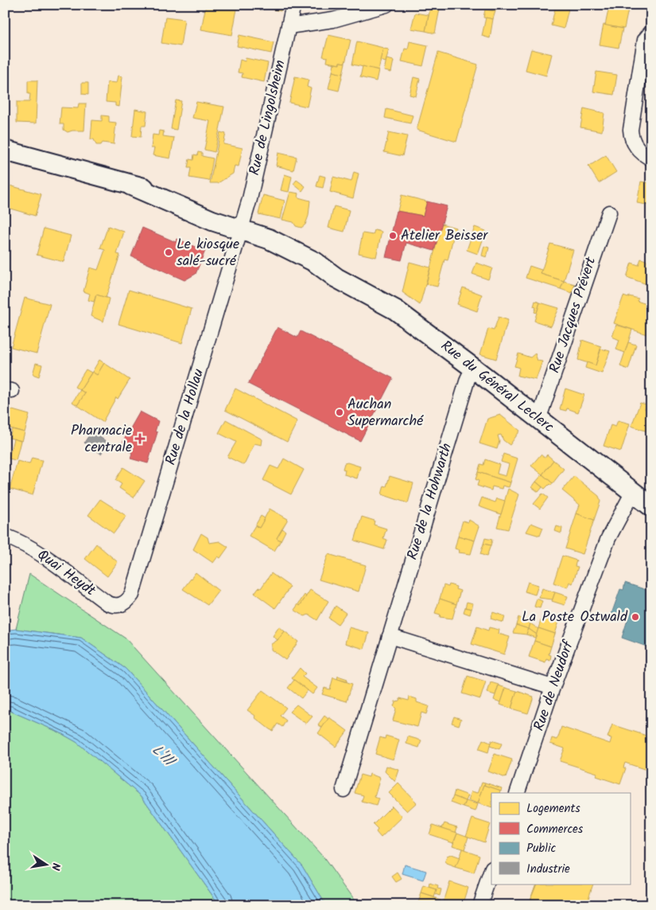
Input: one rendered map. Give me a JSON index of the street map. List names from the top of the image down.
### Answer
{
  "streets": {
    "main road": ["Rue du Général Leclerc"],
    "street": [
      "Rue de Lingolsheim",
      "Rue Jacques Prévert",
      "Rue de la Hollau",
      "Rue de la Hohwarth",
      "Quai Heydt",
      "Rue de Neudorf"
    ]
  },
  "crossings": [
    ["Rue de Lingolsheim", "Rue du Général Leclerc"],
    ["Rue de Lingolsheim", "Rue de la Hollau"],
    ["Rue Jacques Prévert", "Rue du Général Leclerc"],
    ["Rue du Général Leclerc", "Rue de la Hollau"],
    ["Rue du Général Leclerc", "Rue de la Hohwarth"],
    ["Rue du Général Leclerc", "Rue de Neudorf"],
    ["Rue de la Hollau", "Quai Heydt"]
  ],
  "water": ["L'Ill"],
  "places": {
    "other": [
      "Atelier Beisser",
      "Le kiosque salé-sucré",
      "Auchan Supermarché",
      "La Poste Ostwald"
    ],
    "health": ["Pharmacie centrale"]
  },
  "legend": [
    "Logements",
    "Commerces",
    "Public",
    "Industrie"
  ],
  "north": "right"
}
